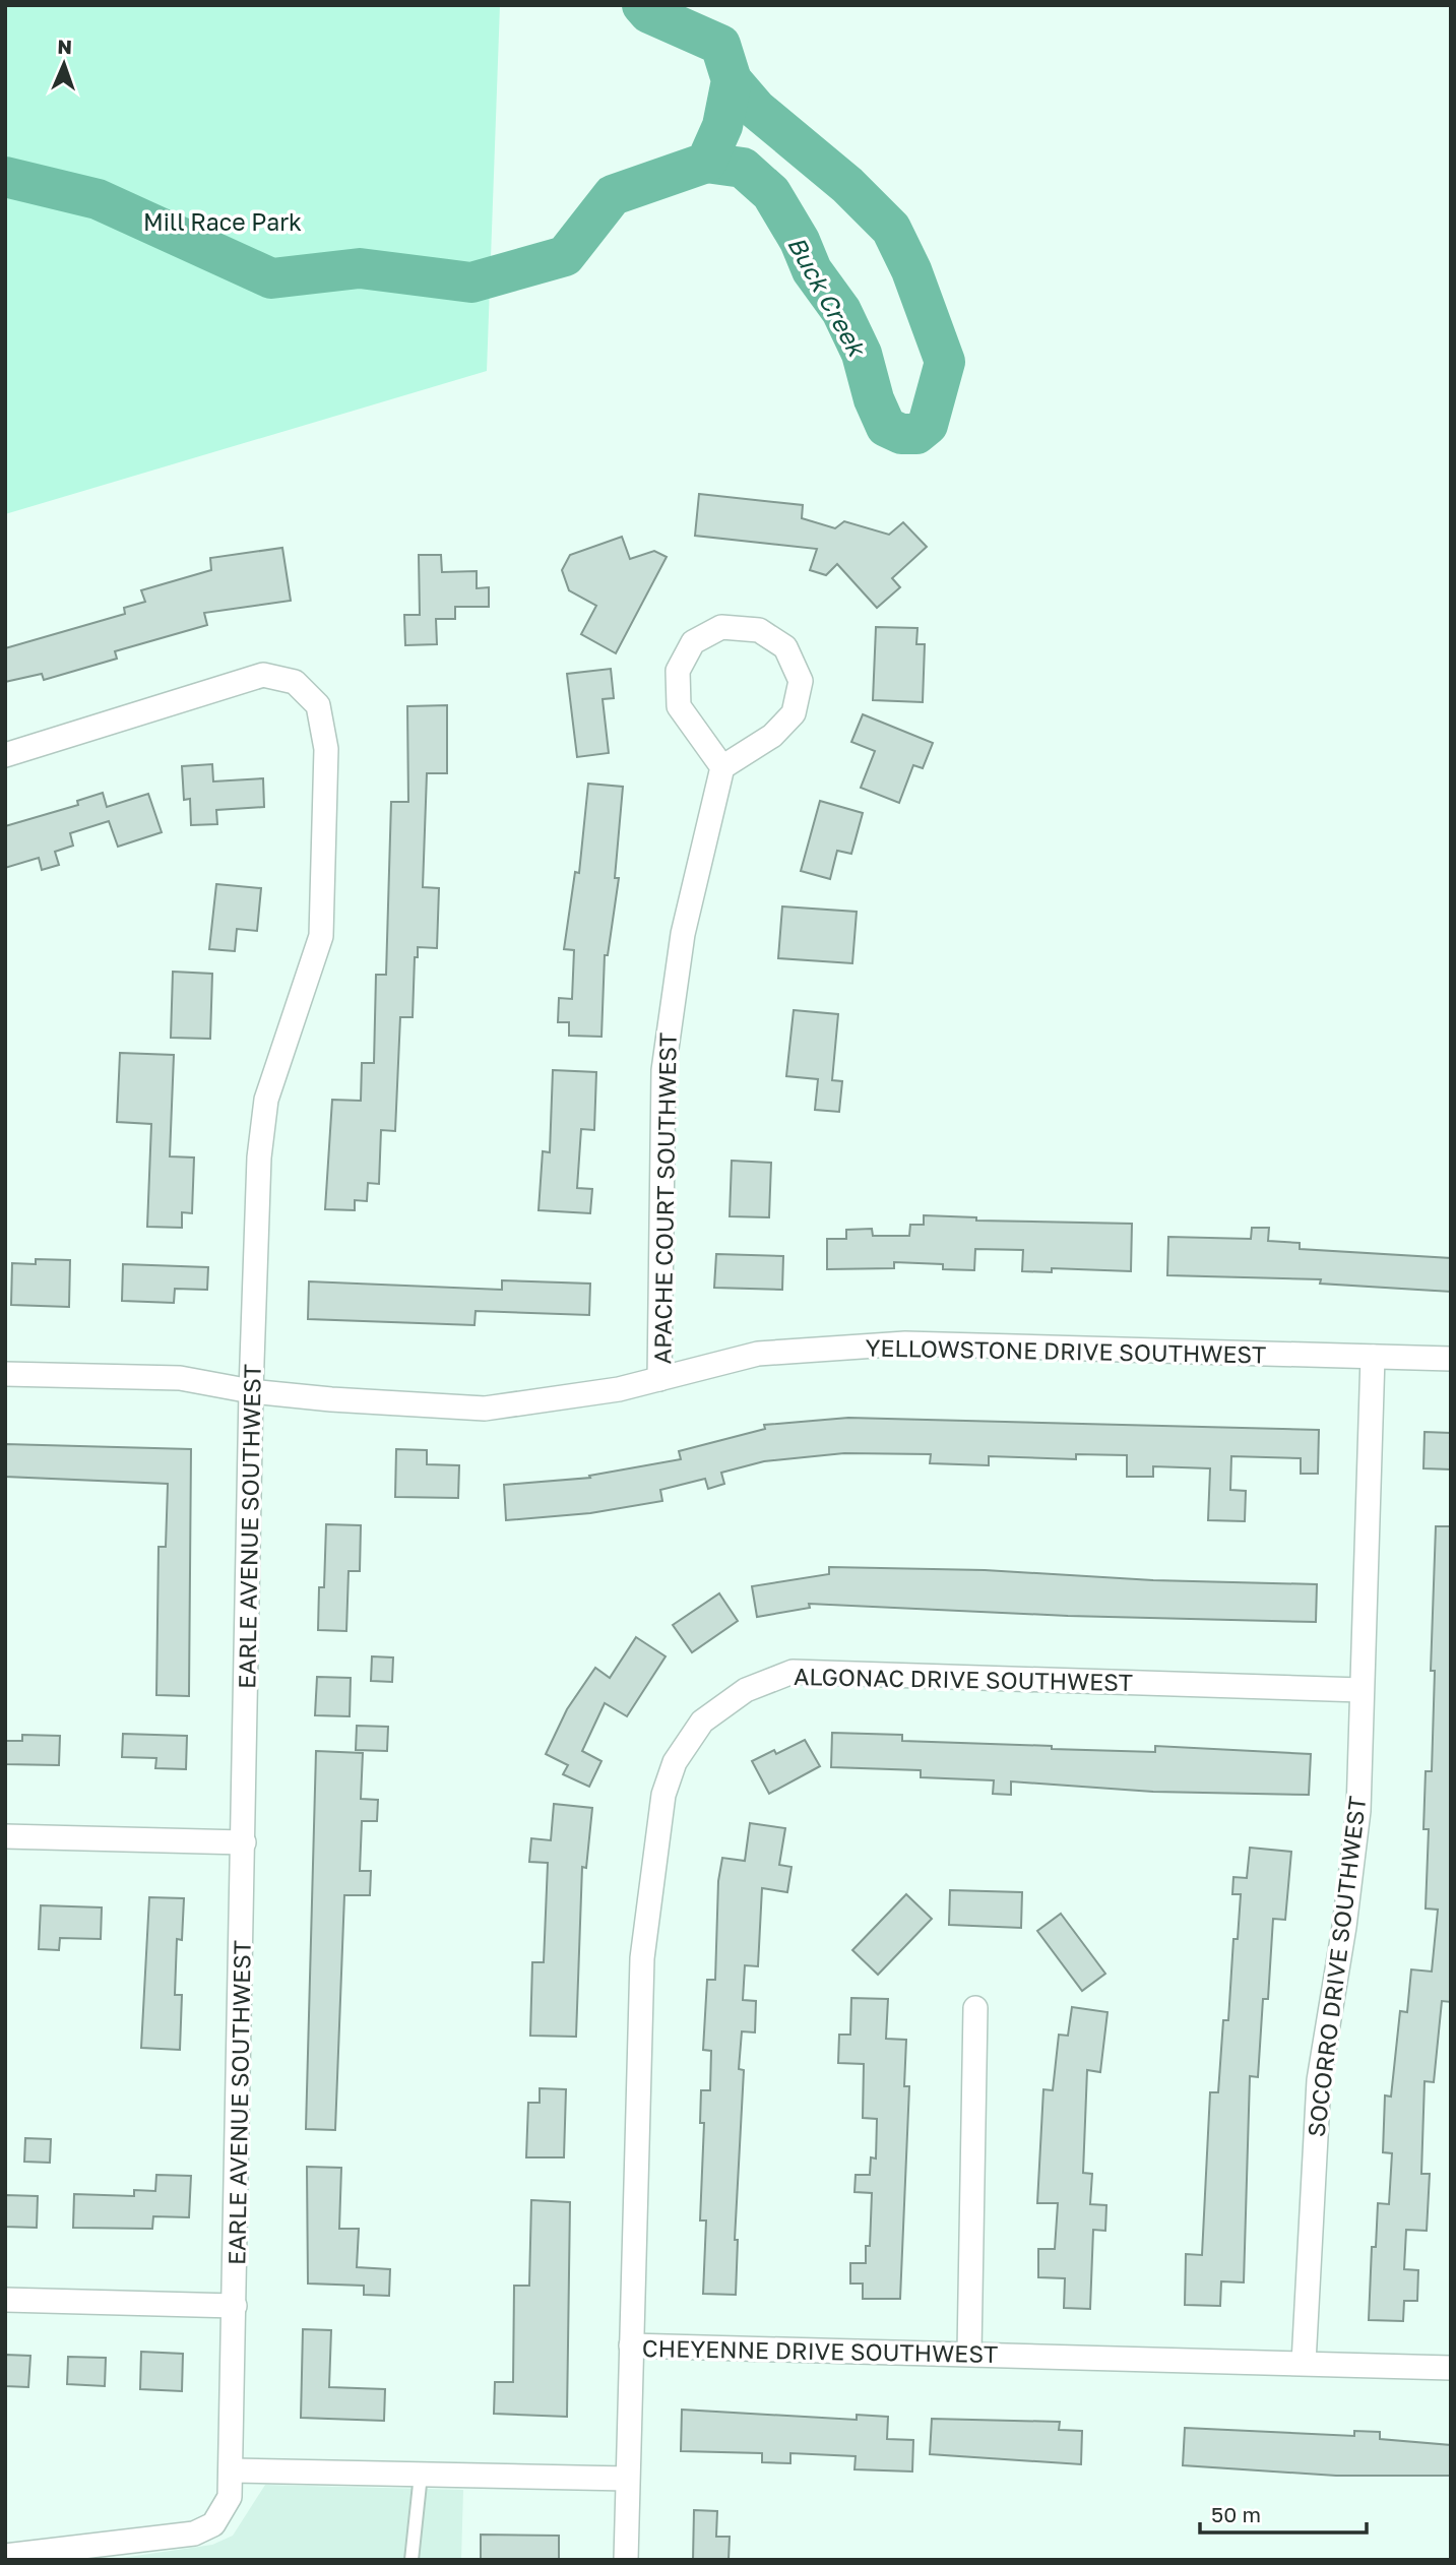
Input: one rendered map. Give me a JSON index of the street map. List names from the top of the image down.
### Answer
{
  "streets": {
    "street": [
      "APACHE COURT SOUTHWEST",
      "YELLOWSTONE DRIVE SOUTHWEST",
      "EARLE AVENUE SOUTHWEST",
      "ALGONAC DRIVE SOUTHWEST",
      "SOCORRO DRIVE SOUTHWEST",
      "CHEYENNE DRIVE SOUTHWEST"
    ]
  },
  "crossings": [
    ["APACHE COURT SOUTHWEST", "YELLOWSTONE DRIVE SOUTHWEST"],
    ["YELLOWSTONE DRIVE SOUTHWEST", "EARLE AVENUE SOUTHWEST"],
    ["YELLOWSTONE DRIVE SOUTHWEST", "SOCORRO DRIVE SOUTHWEST"],
    ["ALGONAC DRIVE SOUTHWEST", "SOCORRO DRIVE SOUTHWEST"],
    ["ALGONAC DRIVE SOUTHWEST", "CHEYENNE DRIVE SOUTHWEST"],
    ["SOCORRO DRIVE SOUTHWEST", "CHEYENNE DRIVE SOUTHWEST"]
  ],
  "water": ["Buck Creek"],
  "parks": ["Mill Race Park"],
  "scale_bar": "50 m",
  "north": "top"
}
